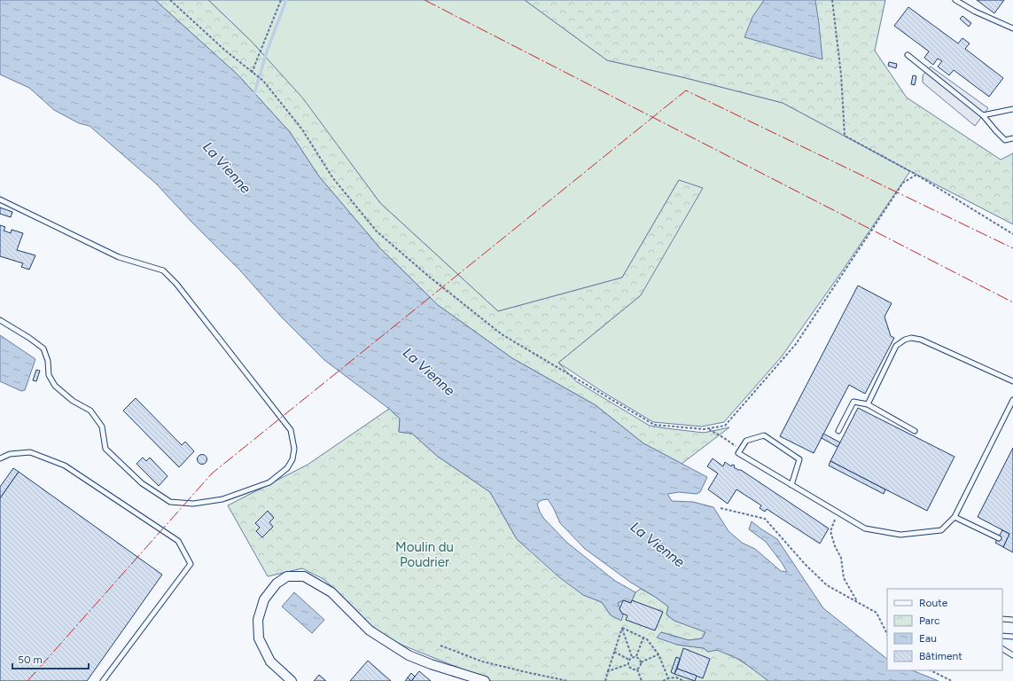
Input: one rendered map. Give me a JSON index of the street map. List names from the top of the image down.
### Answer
{
  "water": ["La Vienne"],
  "parks": ["Moulin du Poudrier"],
  "legend": [
    "Route",
    "Parc",
    "Eau",
    "Bâtiment"
  ],
  "scale_bar": "50 m"
}
